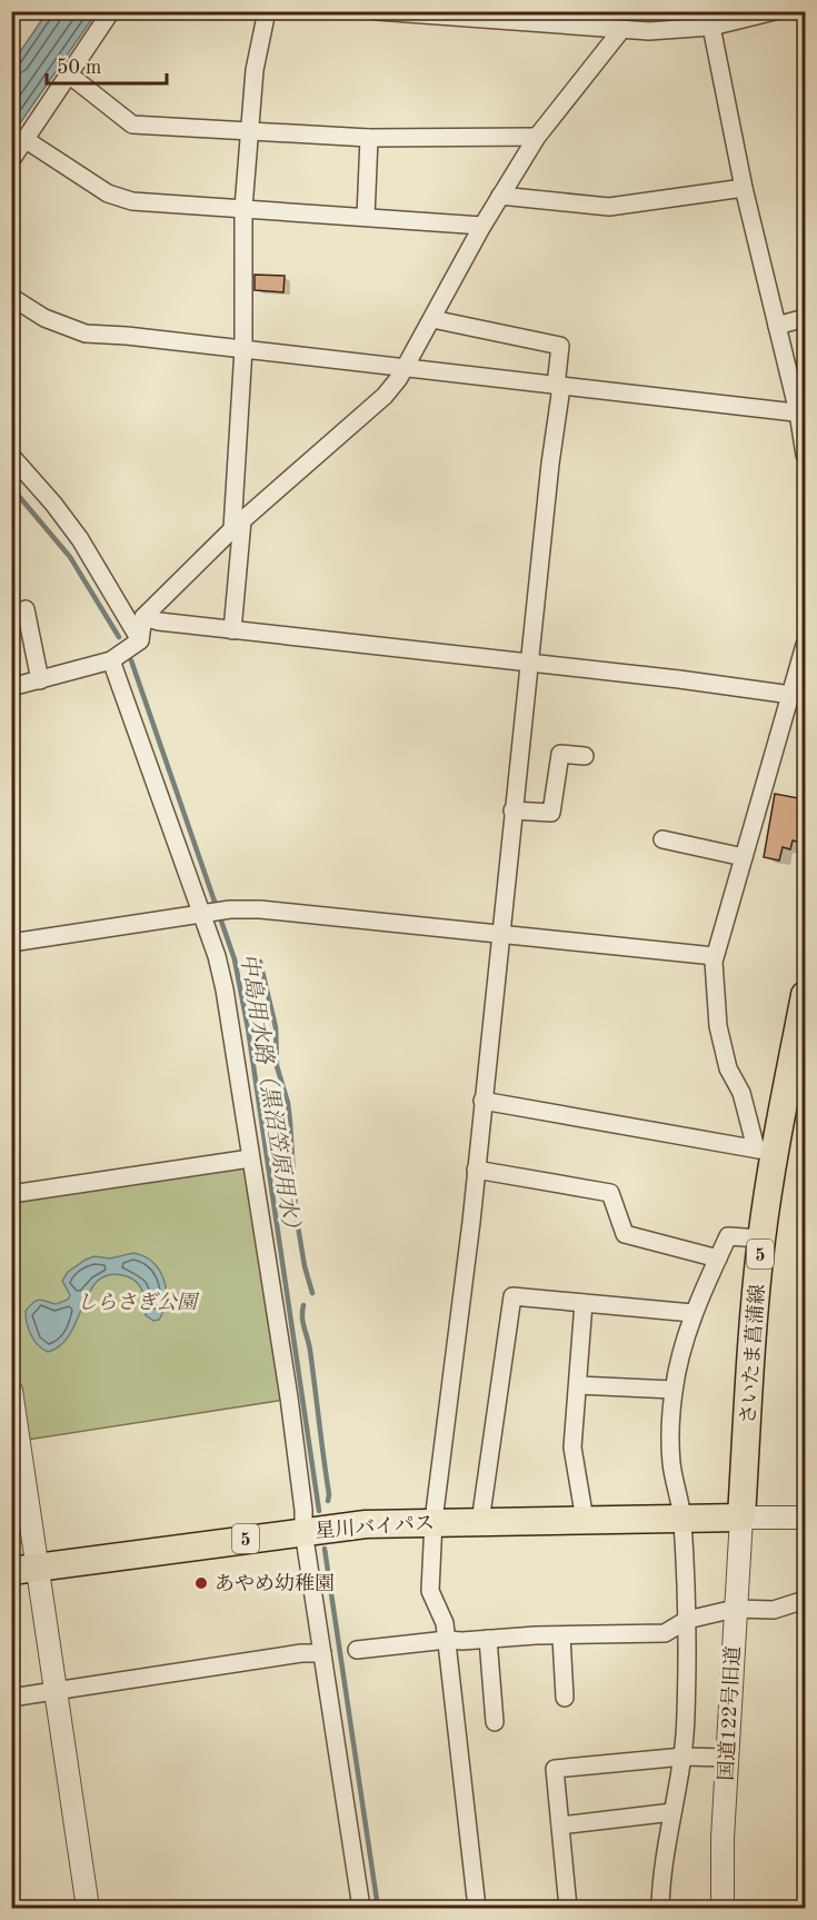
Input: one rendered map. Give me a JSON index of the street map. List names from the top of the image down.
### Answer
{
  "streets": {
    "main road": ["5", "さいたま菖蒲線", "星川バイパス"],
    "street": ["国道122号旧道"]
  },
  "crossings": [
    ["さいたま菖蒲線", "星川バイパス"],
    ["さいたま菖蒲線", "国道122号旧道"],
    ["星川バイパス", "国道122号旧道"]
  ],
  "water": ["中島用水路（黒沼笠原用水）"],
  "parks": ["しらさぎ公園"],
  "places": ["あやめ幼稚園"],
  "scale_bar": "50 m"
}
